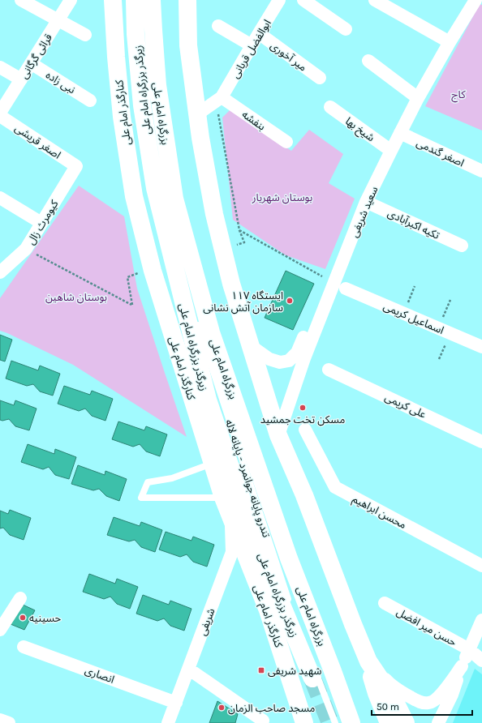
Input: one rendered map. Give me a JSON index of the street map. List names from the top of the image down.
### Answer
{
  "streets": {
    "main road": ["زیرگذر بزرگراه امام علی", "کنارگذر امام علی", "بزرگراه امام علی"],
    "street": [
      "ابوالفضل قربانی",
      "قرائی گرگانی",
      "میر آخوری",
      "نبی زاده",
      "بنفشه",
      "شیخ بها",
      "اصغر قریشی",
      "اصغر گندمی",
      "سعید شریفی",
      "کیومرث زال",
      "تکیه اکبرآبادی",
      "اسماعیل کریمی",
      "علی کریمی",
      "محسن ابراهیم",
      "شریفی",
      "حسن میر افضل",
      "انصاری"
    ],
    "lane": ["تندرو پایانه جوانمرد - پایانه لاله"]
  },
  "crossings": [
    ["ابوالفضل قربانی", "میر آخوری"],
    ["ابوالفضل قربانی", "بنفشه"],
    ["قرائی گرگانی", "نبی زاده"],
    ["زیرگذر بزرگراه امام علی", "بزرگراه امام علی"],
    ["کنارگذر امام علی", "شریفی"],
    ["شیخ بها", "سعید شریفی"],
    ["اصغر قریشی", "کیومرث زال"],
    ["اصغر گندمی", "سعید شریفی"],
    ["سعید شریفی", "تکیه اکبرآبادی"],
    ["سعید شریفی", "اسماعیل کریمی"],
    ["شریفی", "انصاری"]
  ],
  "parks": ["کاج", "بوستان شهریار", "بوستان شاهین"],
  "places": {
    "other": [
      "ایستگاه ۱۱۷ سازمان آتش نشانی",
      "مسکن تخت جمشید",
      "حسینیه",
      "مسجد صاحب الزمان"
    ],
    "transit": ["شهید شریفی"]
  },
  "scale_bar": "50 m"
}
